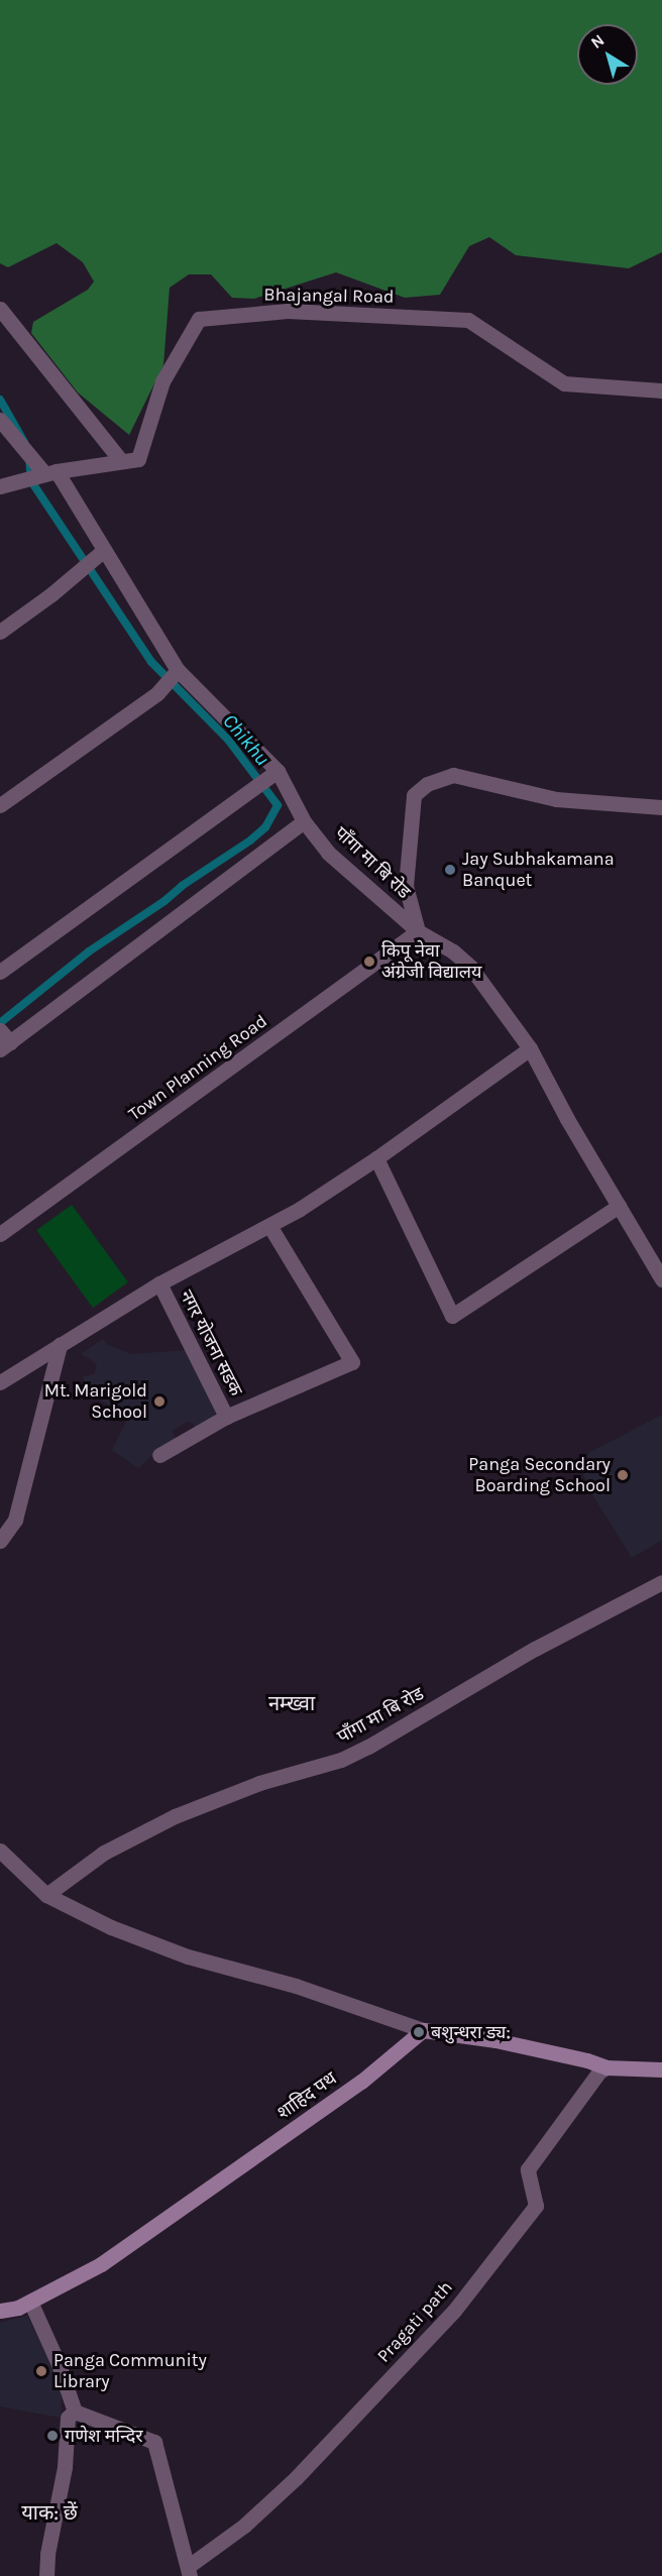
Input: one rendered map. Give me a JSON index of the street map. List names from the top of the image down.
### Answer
{
  "streets": {
    "street": [
      "Bhajangal Road",
      "पाँगा मा बि रोड",
      "Town Planning Road",
      "नगर योजना सडक",
      "शाहिद पथ",
      "Pragati path"
    ]
  },
  "crossings": [
    ["Bhajangal Road", "पाँगा मा बि रोड"],
    ["पाँगा मा बि रोड", "Town Planning Road"]
  ],
  "districts": ["नम्ख्वा", "याक: छें"],
  "water": ["Chikhu"],
  "places": [
    "Jay Subhakamana Banquet",
    "किपू नेवा अंग्रेजी विद्यालय",
    "Mt. Marigold School",
    "Panga Secondary Boarding School",
    "बशुन्धरा ड्य:",
    "Panga Community Library",
    "गणेश मन्दिर"
  ],
  "north": "top left"
}
